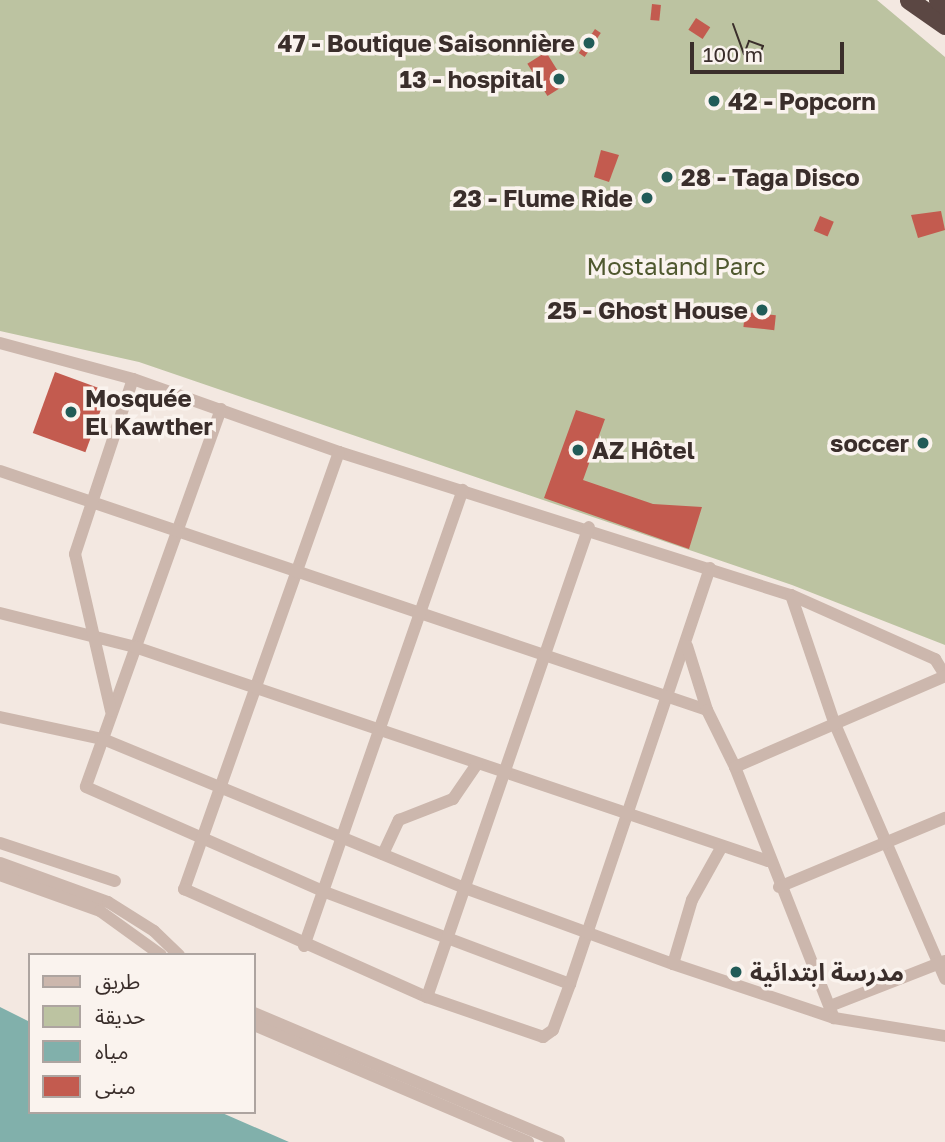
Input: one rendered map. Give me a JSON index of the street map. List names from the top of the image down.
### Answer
{
  "parks": ["Mostaland Parc"],
  "places": [
    "47 - Boutique Saisonnière",
    "13 - hospital",
    "42 - Popcorn",
    "28 - Taga Disco",
    "23 - Flume Ride",
    "25 - Ghost House",
    "Mosquée El Kawther",
    "soccer",
    "AZ Hôtel",
    "مدرسة ابتدائية"
  ],
  "legend": [
    "طريق",
    "حديقة",
    "مياه",
    "مبنى"
  ],
  "scale_bar": "100 m"
}
